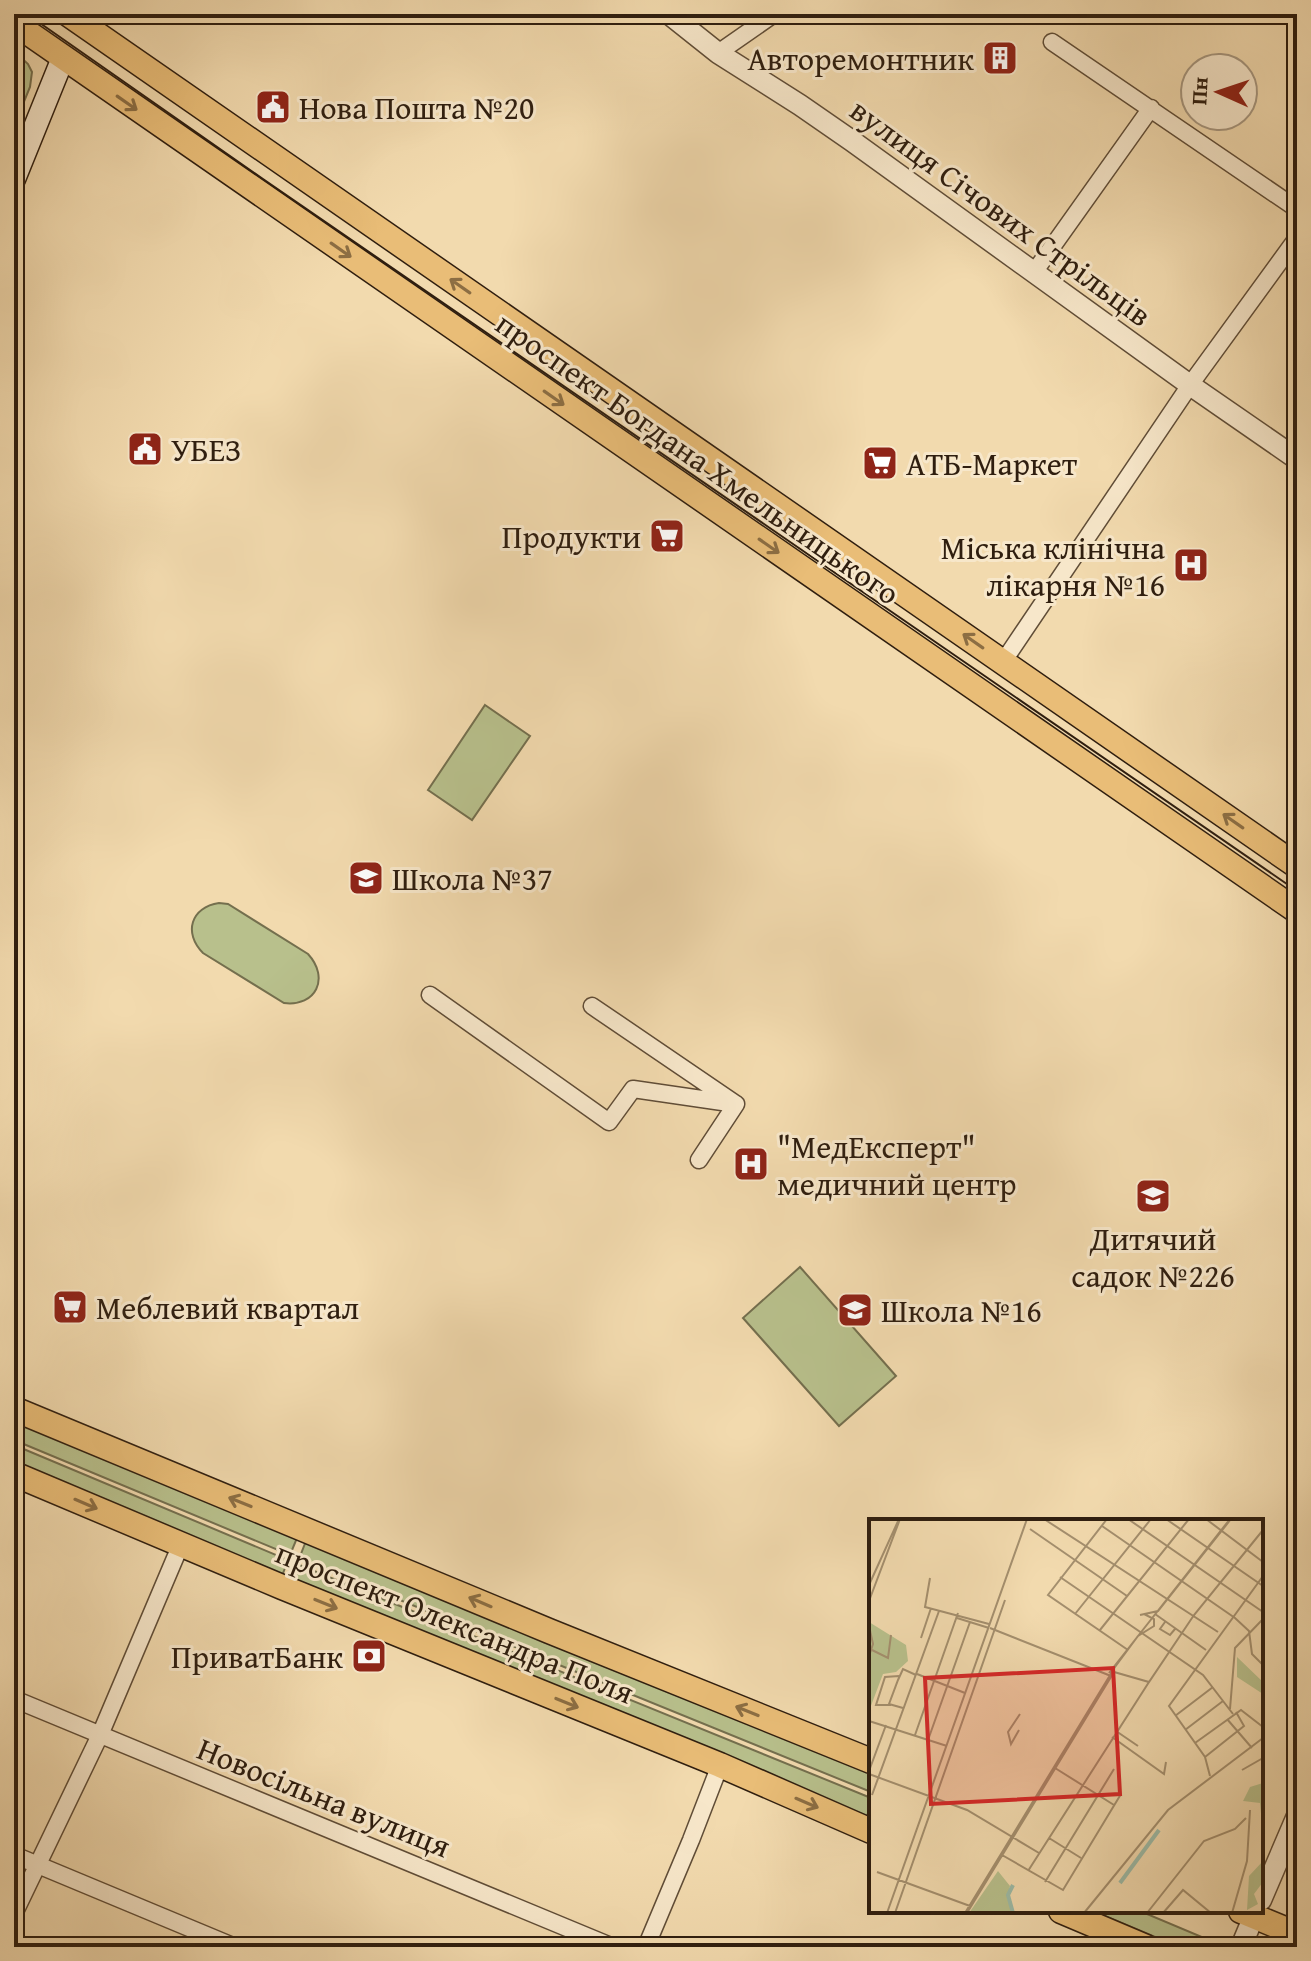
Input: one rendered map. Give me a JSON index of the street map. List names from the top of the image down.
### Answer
{
  "streets": {
    "main road": ["проспект Богдана Хмельницького", "проспект Олександра Поля"],
    "street": ["вулиця Січових Стрільців", "Новосільна вулиця"]
  },
  "places": {
    "building": ["Авторемонтник"],
    "public building": ["Нова Пошта №20", "УБЕЗ"],
    "supermarket": ["АТБ-Маркет", "Продукти", "Меблевий квартал"],
    "hospital": ["Міська клінічна лікарня №16", "\"МедЕксперт\" медичний центр"],
    "school or university": ["Школа №37", "Дитячий садок №226", "Школа №16"],
    "bank": ["ПриватБанк"]
  },
  "north": "left"
}
